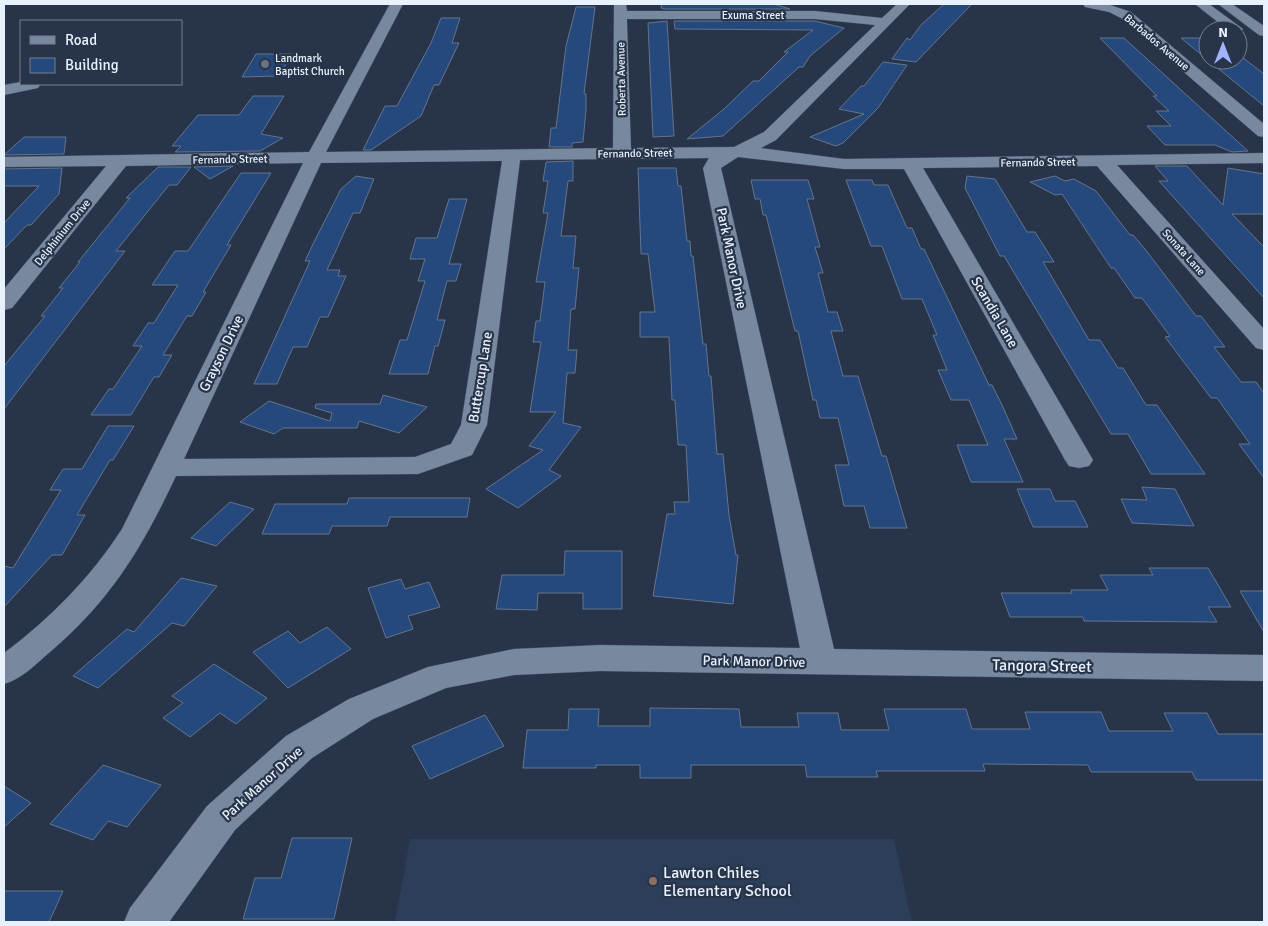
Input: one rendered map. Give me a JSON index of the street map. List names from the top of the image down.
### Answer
{
  "streets": {
    "street": [
      "Exuma Street",
      "Barbados Avenue",
      "Roberta Avenue",
      "Fernando Street",
      "Delphinium Drive",
      "Sonata Lane",
      "Park Manor Drive",
      "Scandia Lane",
      "Grayson Drive",
      "Buttercup Lane",
      "Tangora Street"
    ]
  },
  "crossings": [
    ["Exuma Street", "Roberta Avenue"],
    ["Exuma Street", "Park Manor Drive"],
    ["Roberta Avenue", "Fernando Street"],
    ["Fernando Street", "Delphinium Drive"],
    ["Fernando Street", "Sonata Lane"],
    ["Fernando Street", "Park Manor Drive"],
    ["Fernando Street", "Scandia Lane"],
    ["Fernando Street", "Grayson Drive"],
    ["Fernando Street", "Buttercup Lane"],
    ["Park Manor Drive", "Tangora Street"],
    ["Grayson Drive", "Buttercup Lane"]
  ],
  "places": ["Landmark Baptist Church", "Lawton Chiles Elementary School"],
  "legend": ["Road", "Building"],
  "north": "top"
}
